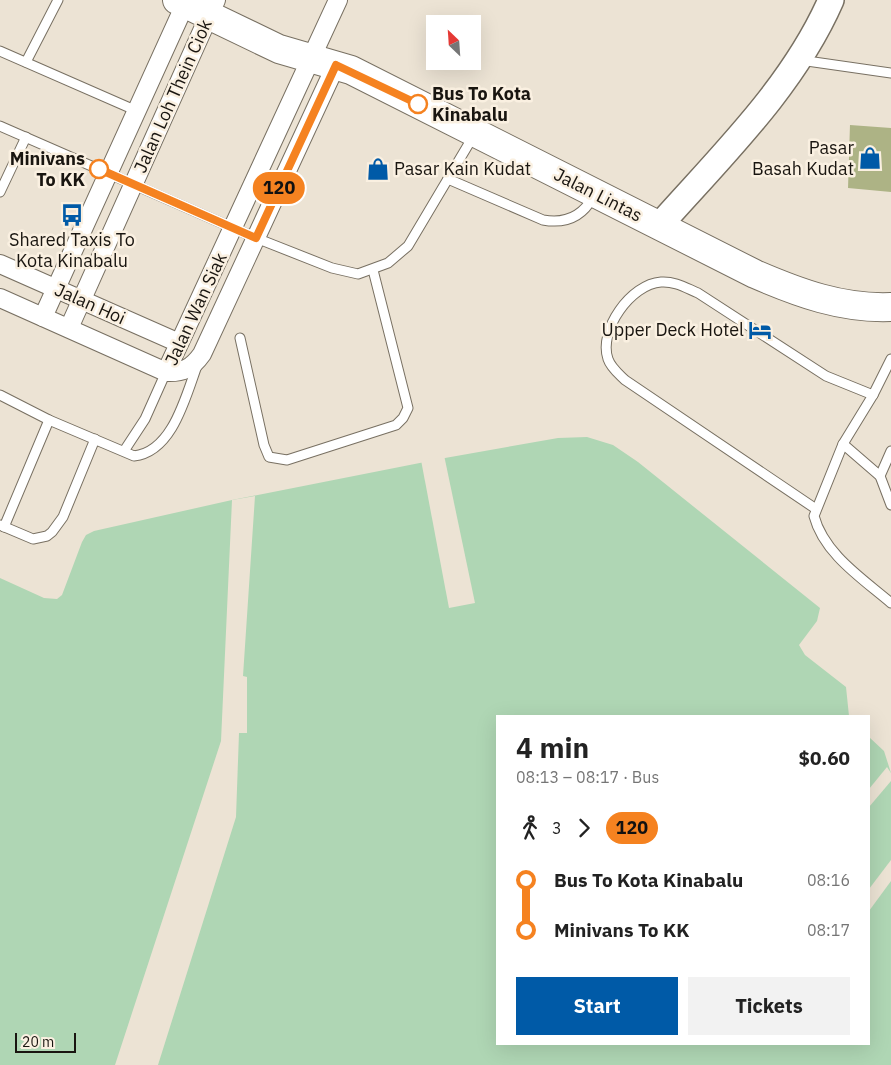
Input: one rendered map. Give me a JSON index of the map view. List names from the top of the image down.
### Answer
{
  "streets": {
    "main road": ["Jalan Lintas"],
    "street": ["Jalan Loh Thein Ciok", "Jalan Hoi", "Jalan Wan Siak"]
  },
  "crossings": [
    ["Jalan Loh Thein Ciok", "Jalan Lintas"],
    ["Jalan Loh Thein Ciok", "Jalan Hoi"],
    ["Jalan Lintas", "Jalan Wan Siak"],
    ["Jalan Hoi", "Jalan Wan Siak"]
  ],
  "places": {
    "other": ["Bus To Kota Kinabalu", "Minivans To KK"],
    "shop": ["Pasar Basah Kudat", "Pasar Kain Kudat"],
    "bus stop": ["Shared Taxis To Kota Kinabalu"],
    "hotel": ["Upper Deck Hotel"]
  },
  "lines": ["bus line 120"],
  "scale_bar": "20 m",
  "north": "top left",
  "page": {
    "on_map": "120",
    "heading": ["4 min", "08:13 – 08:17 · Bus", "$0.60"],
    "legs": ["3", "120"],
    "list": [
      {
        "name": "Bus To Kota Kinabalu",
        "value": "08:16"
      },
      {
        "name": "Minivans To KK",
        "value": "08:17"
      }
    ],
    "buttons": ["Start", "Tickets"],
    "scale": "20 m"
  }
}
